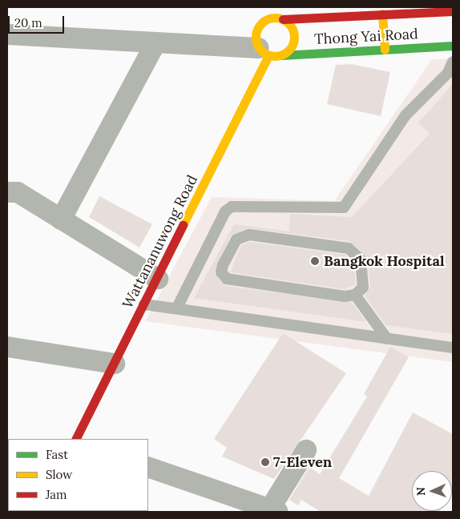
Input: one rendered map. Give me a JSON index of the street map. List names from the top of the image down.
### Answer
{
  "streets": {
    "street": ["Thong Yai Road", "Wattananuwong Road"]
  },
  "crossings": [
    ["Thong Yai Road", "Wattananuwong Road"]
  ],
  "places": ["Bangkok Hospital", "7-Eleven"],
  "legend": ["Fast", "Slow", "Jam"],
  "scale_bar": "20 m",
  "north": "left"
}
